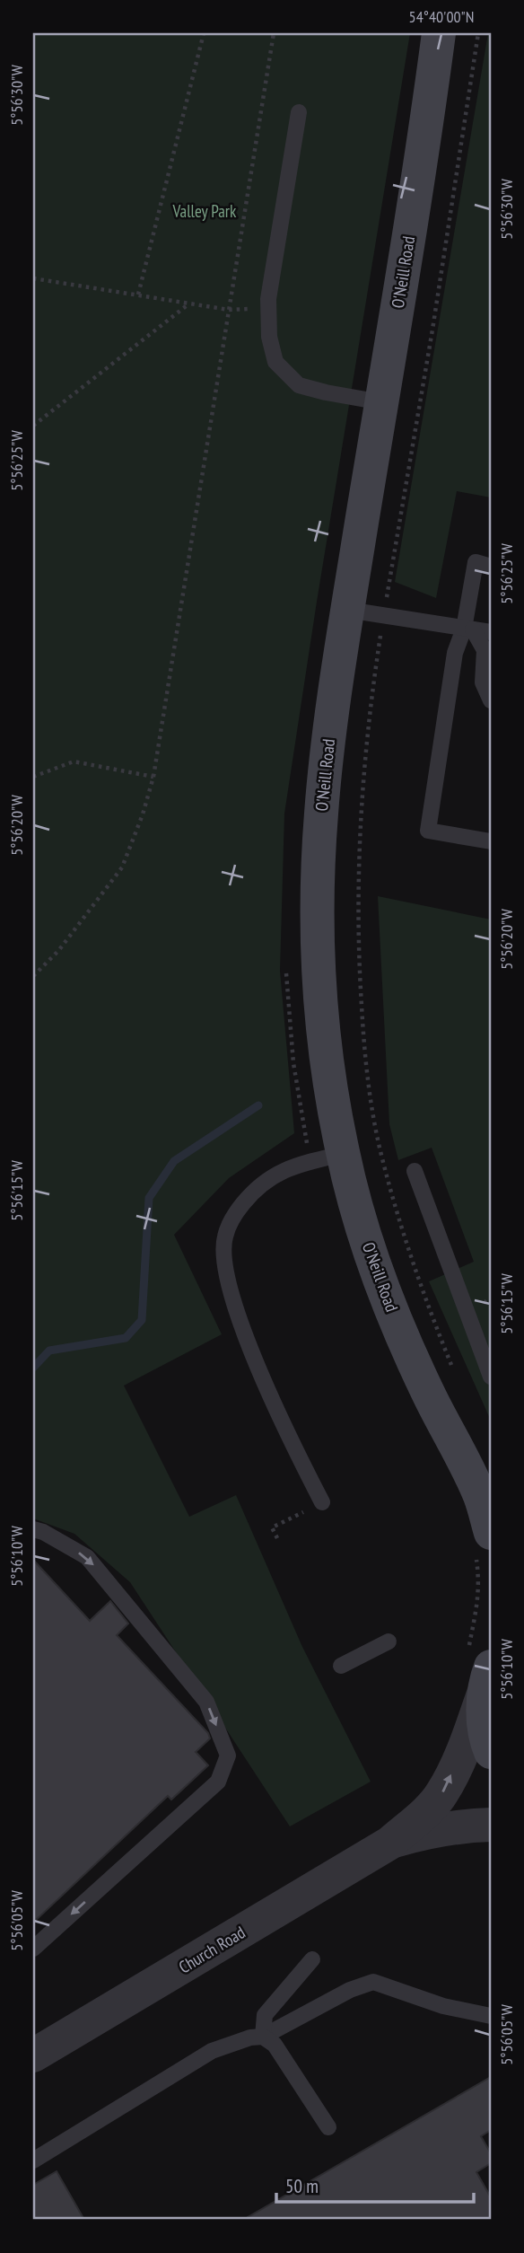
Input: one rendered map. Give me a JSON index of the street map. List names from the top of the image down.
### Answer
{
  "streets": {
    "main road": ["O'Neill Road"],
    "street": ["Church Road"]
  },
  "parks": ["Valley Park"],
  "scale_bar": "50 m",
  "coordinates": [
    "54°40'00\"N",
    "5°56'30\"W",
    "5°56'25\"W",
    "5°56'20\"W",
    "5°56'15\"W",
    "5°56'10\"W",
    "5°56'05\"W"
  ]
}
